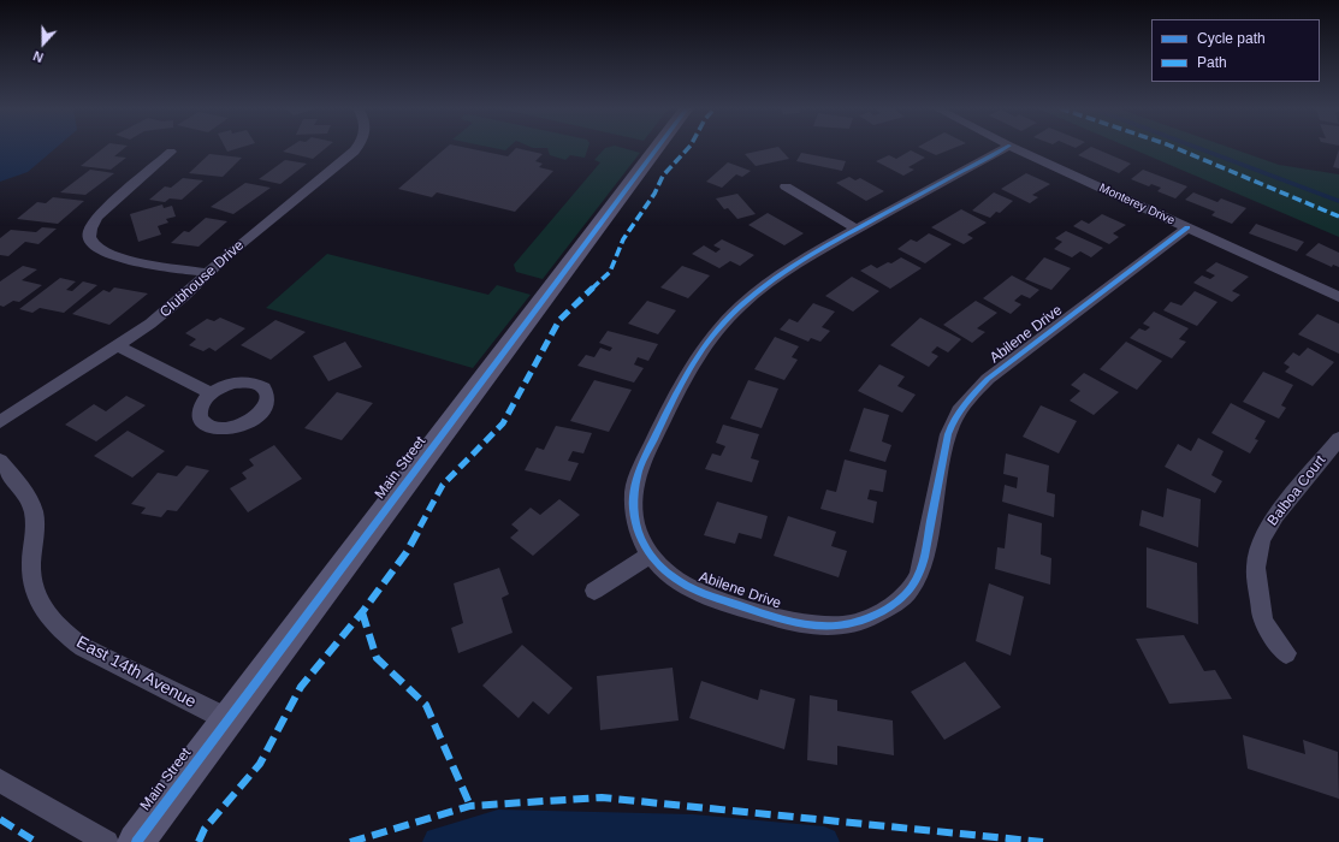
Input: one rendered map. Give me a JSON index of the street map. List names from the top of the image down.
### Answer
{
  "streets": {
    "main road": ["Main Street"],
    "street": [
      "Monterey Drive",
      "Clubhouse Drive",
      "Abilene Drive",
      "Balboa Court",
      "East 14th Avenue"
    ]
  },
  "crossings": [
    ["Monterey Drive", "Abilene Drive"],
    ["Main Street", "East 14th Avenue"]
  ],
  "legend": ["Cycle path", "Path"],
  "north": "bottom"
}
